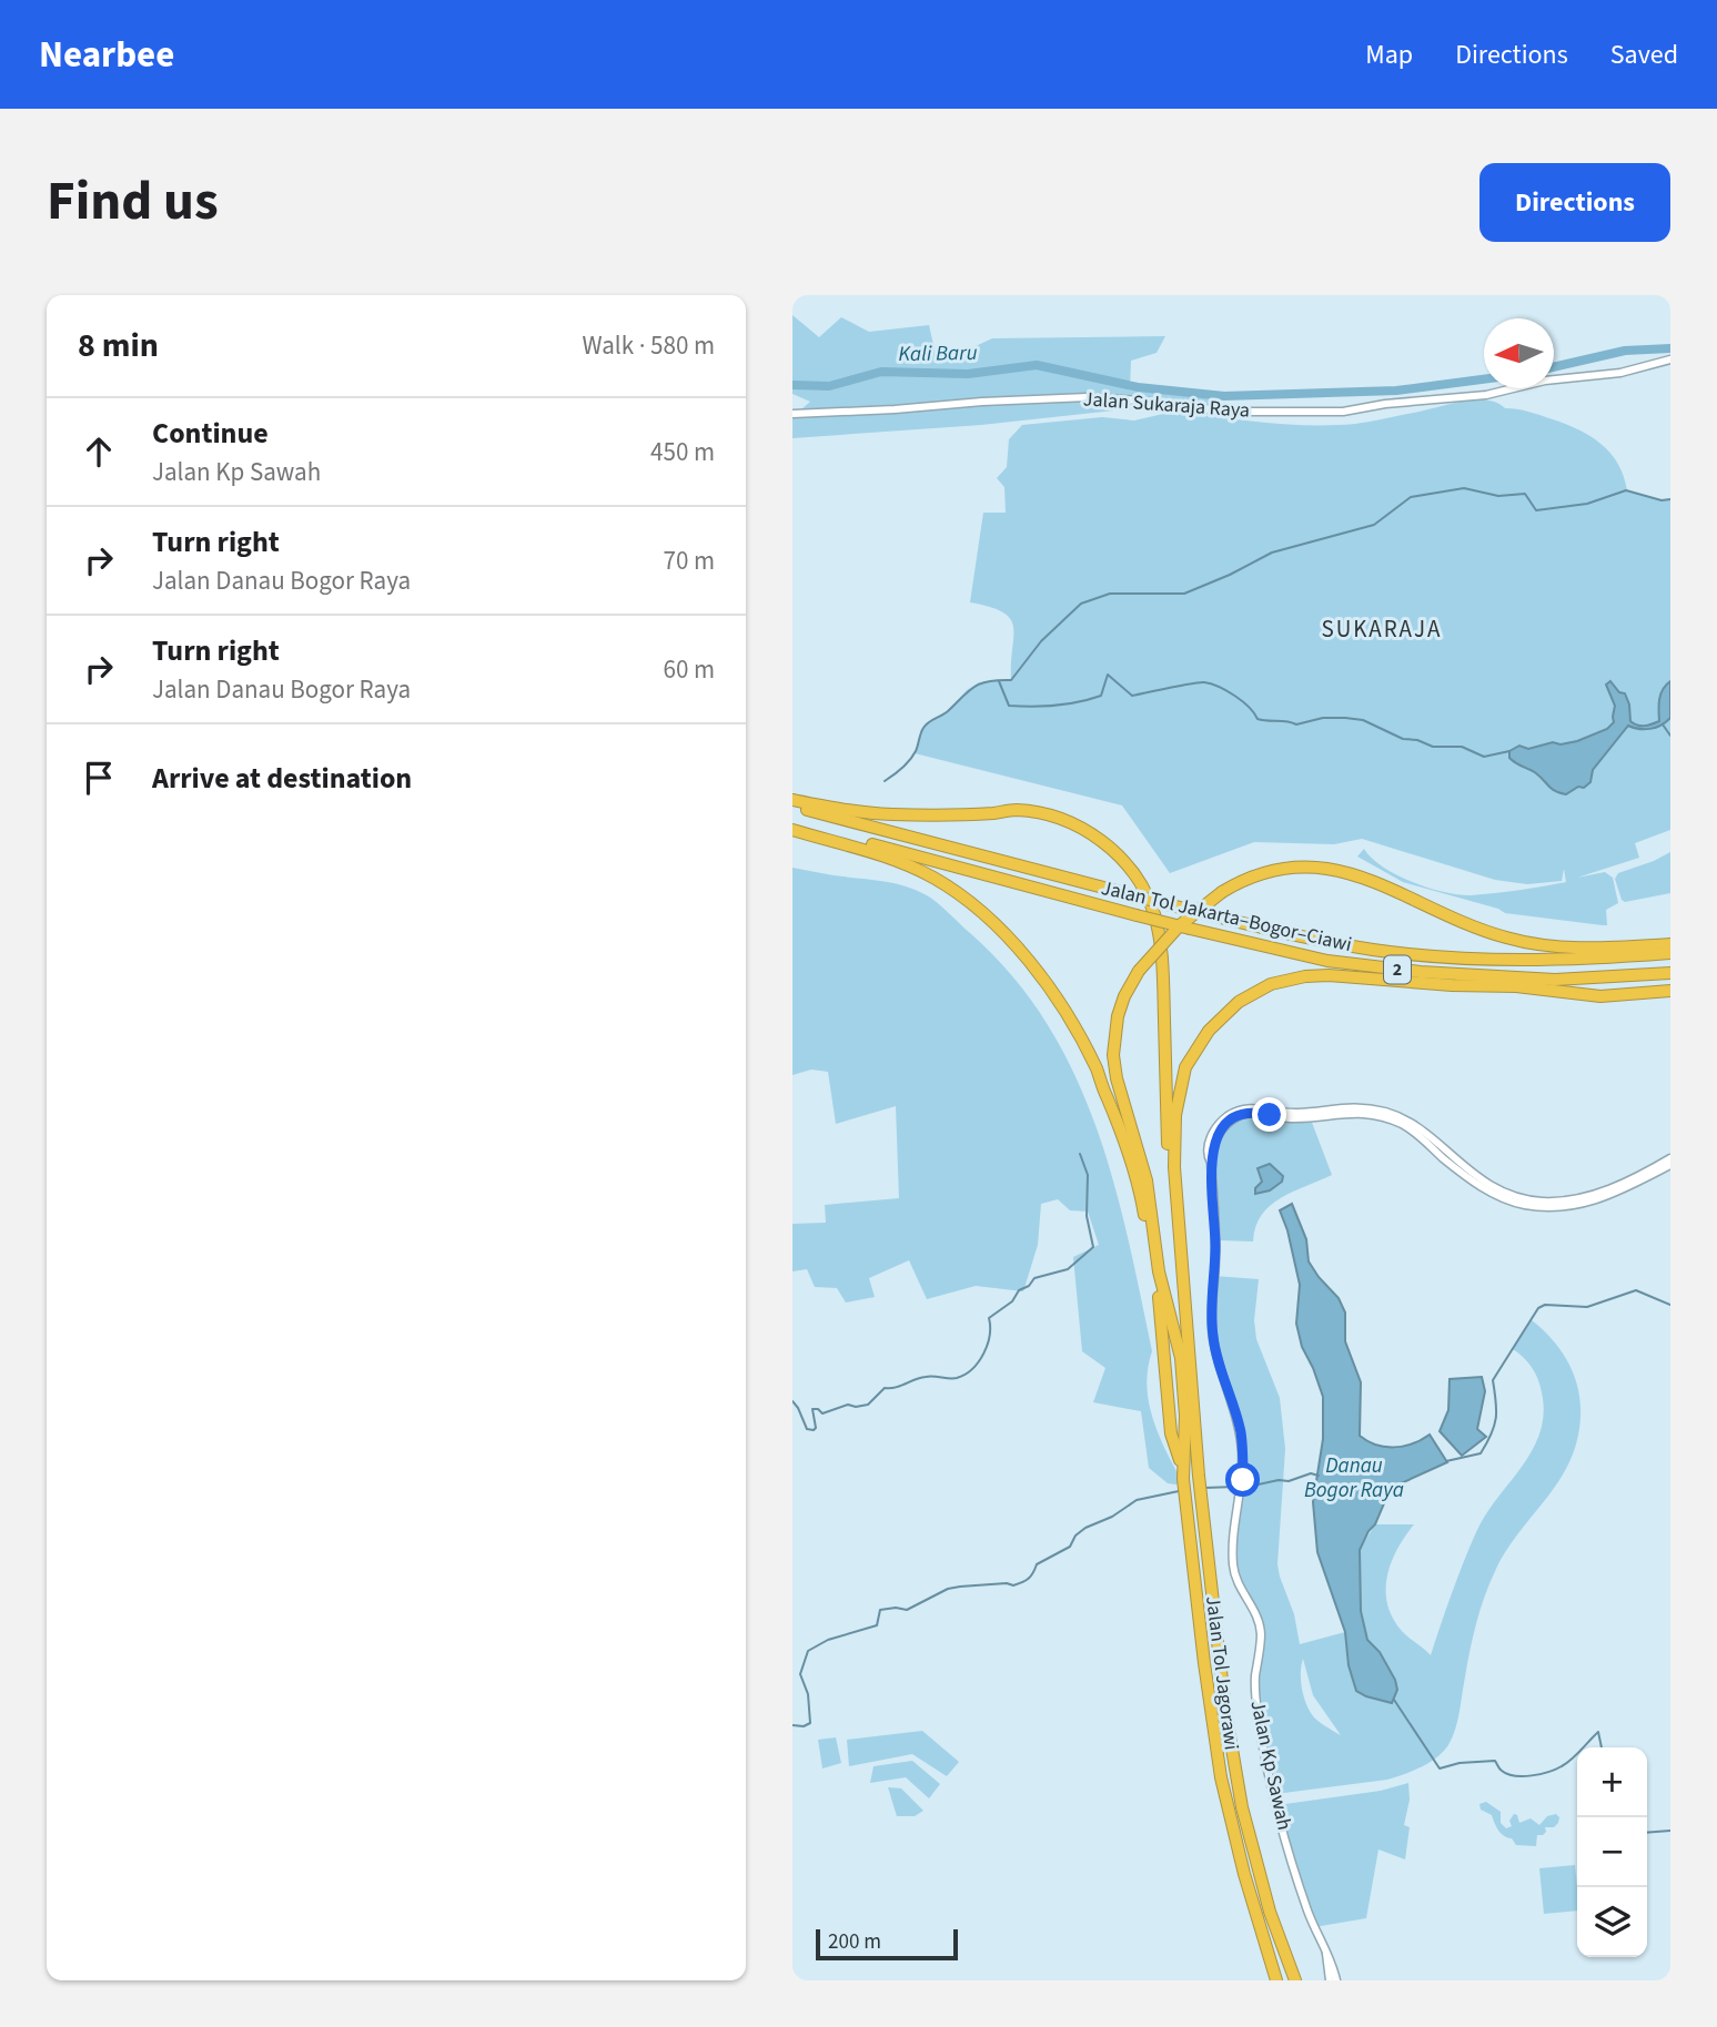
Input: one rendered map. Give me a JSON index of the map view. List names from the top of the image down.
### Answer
{
  "streets": {
    "highway": ["Jalan Tol Jakarta–Bogor–Ciawi", "2", "Jalan Tol Jagorawi"],
    "street": ["Jalan Sukaraja Raya", "Jalan Kp Sawah"]
  },
  "districts": ["SUKARAJA"],
  "water": ["Kali Baru", "Danau Bogor Raya"],
  "scale_bar": "200 m",
  "north": "left",
  "page": {
    "header": "Nearbee",
    "nav": ["Map", "Directions", "Saved"],
    "title": "Find us",
    "buttons": "Directions",
    "heading": ["8 min", "Walk · 580 m"],
    "list": [
      ["Continue", "Jalan Kp Sawah", "450 m"],
      ["Turn right", "Jalan Danau Bogor Raya", "70 m"],
      ["Turn right", "Jalan Danau Bogor Raya", "60 m"],
      "Arrive at destination"
    ],
    "map_buttons": ["+", "−"],
    "scale": "200 m"
  }
}
